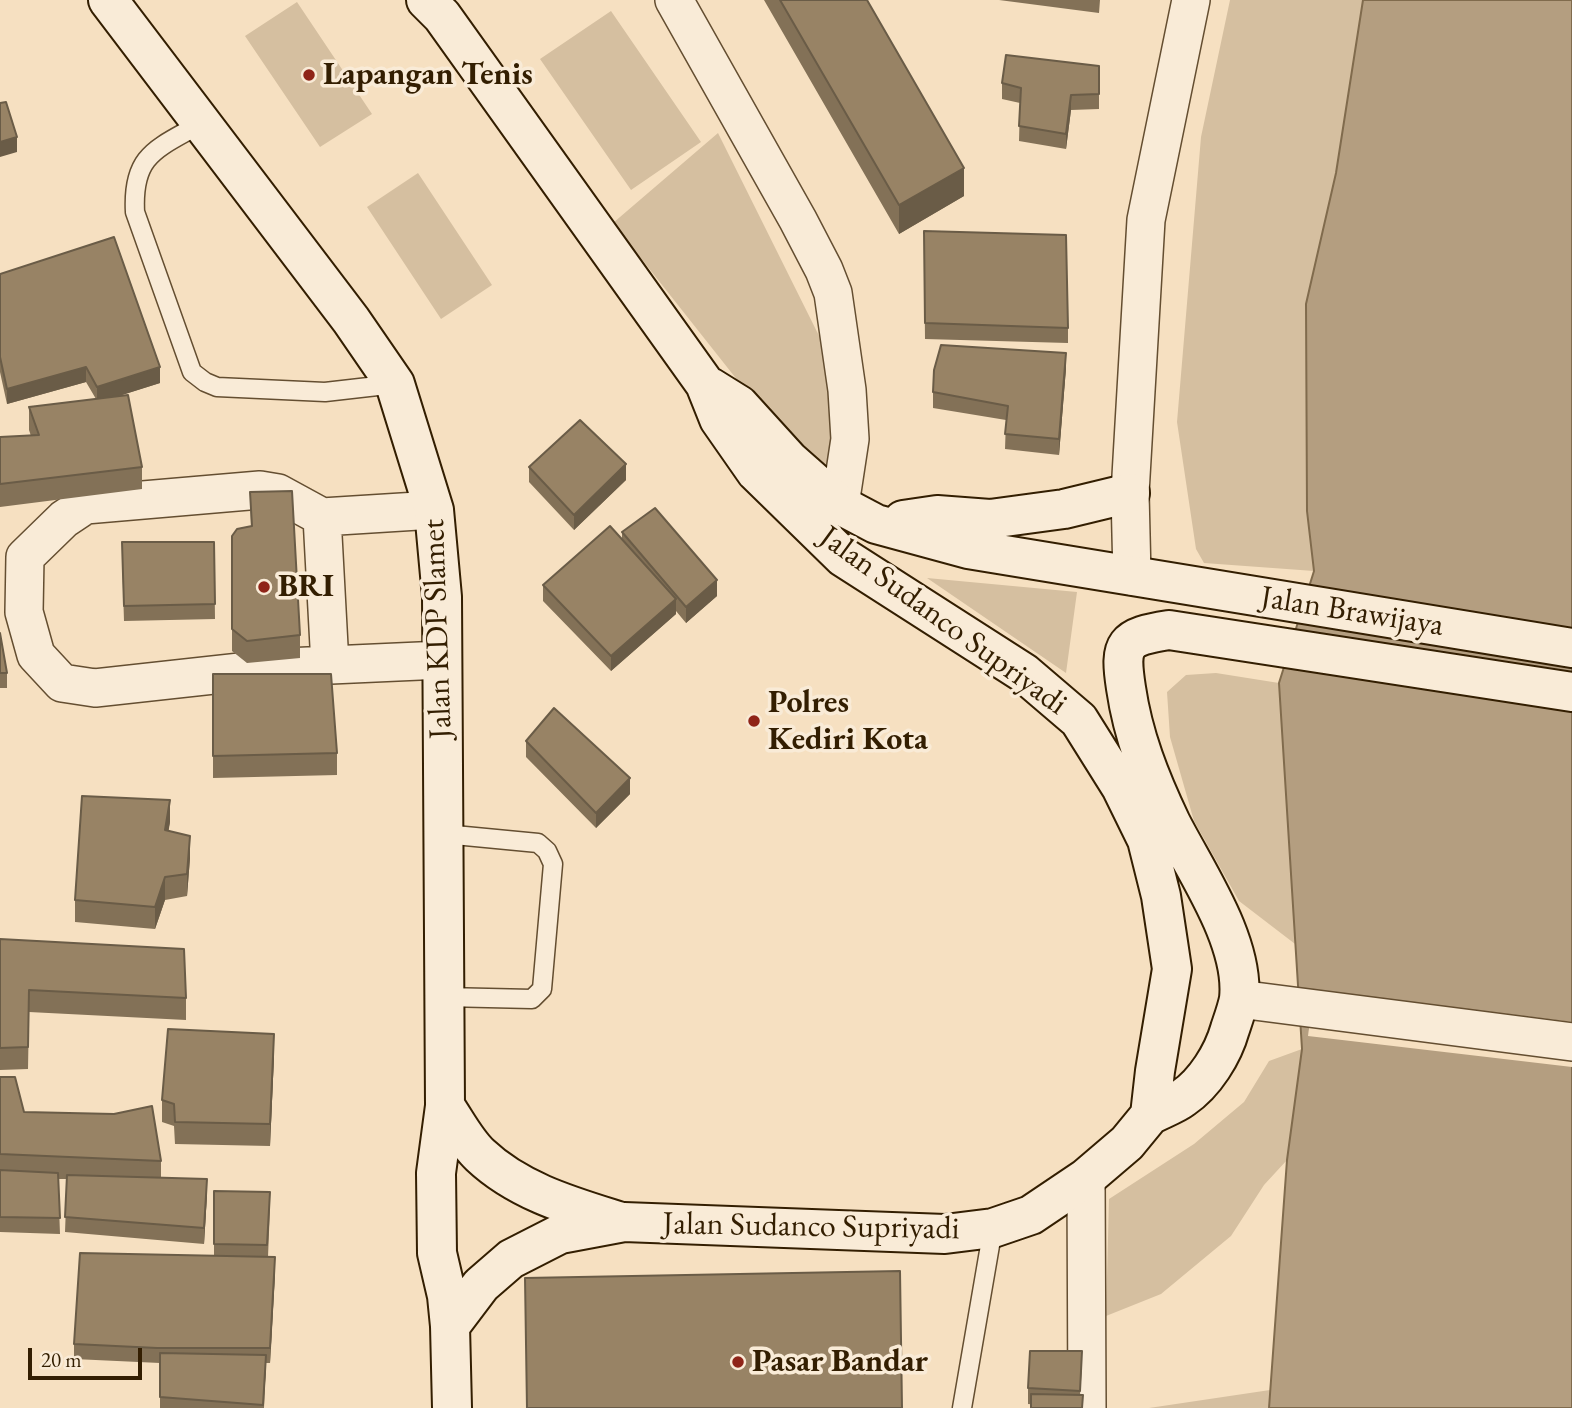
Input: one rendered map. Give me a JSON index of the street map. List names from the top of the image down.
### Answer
{
  "streets": {
    "main road": ["Jalan Brawijaya", "Jalan Sudanco Supriyadi", "Jalan KDP Slamet"]
  },
  "crossings": [
    ["Jalan Brawijaya", "Jalan Sudanco Supriyadi"]
  ],
  "places": [
    "Lapangan Tenis",
    "BRI",
    "Polres Kediri Kota",
    "Pasar Bandar"
  ],
  "scale_bar": "20 m"
}
